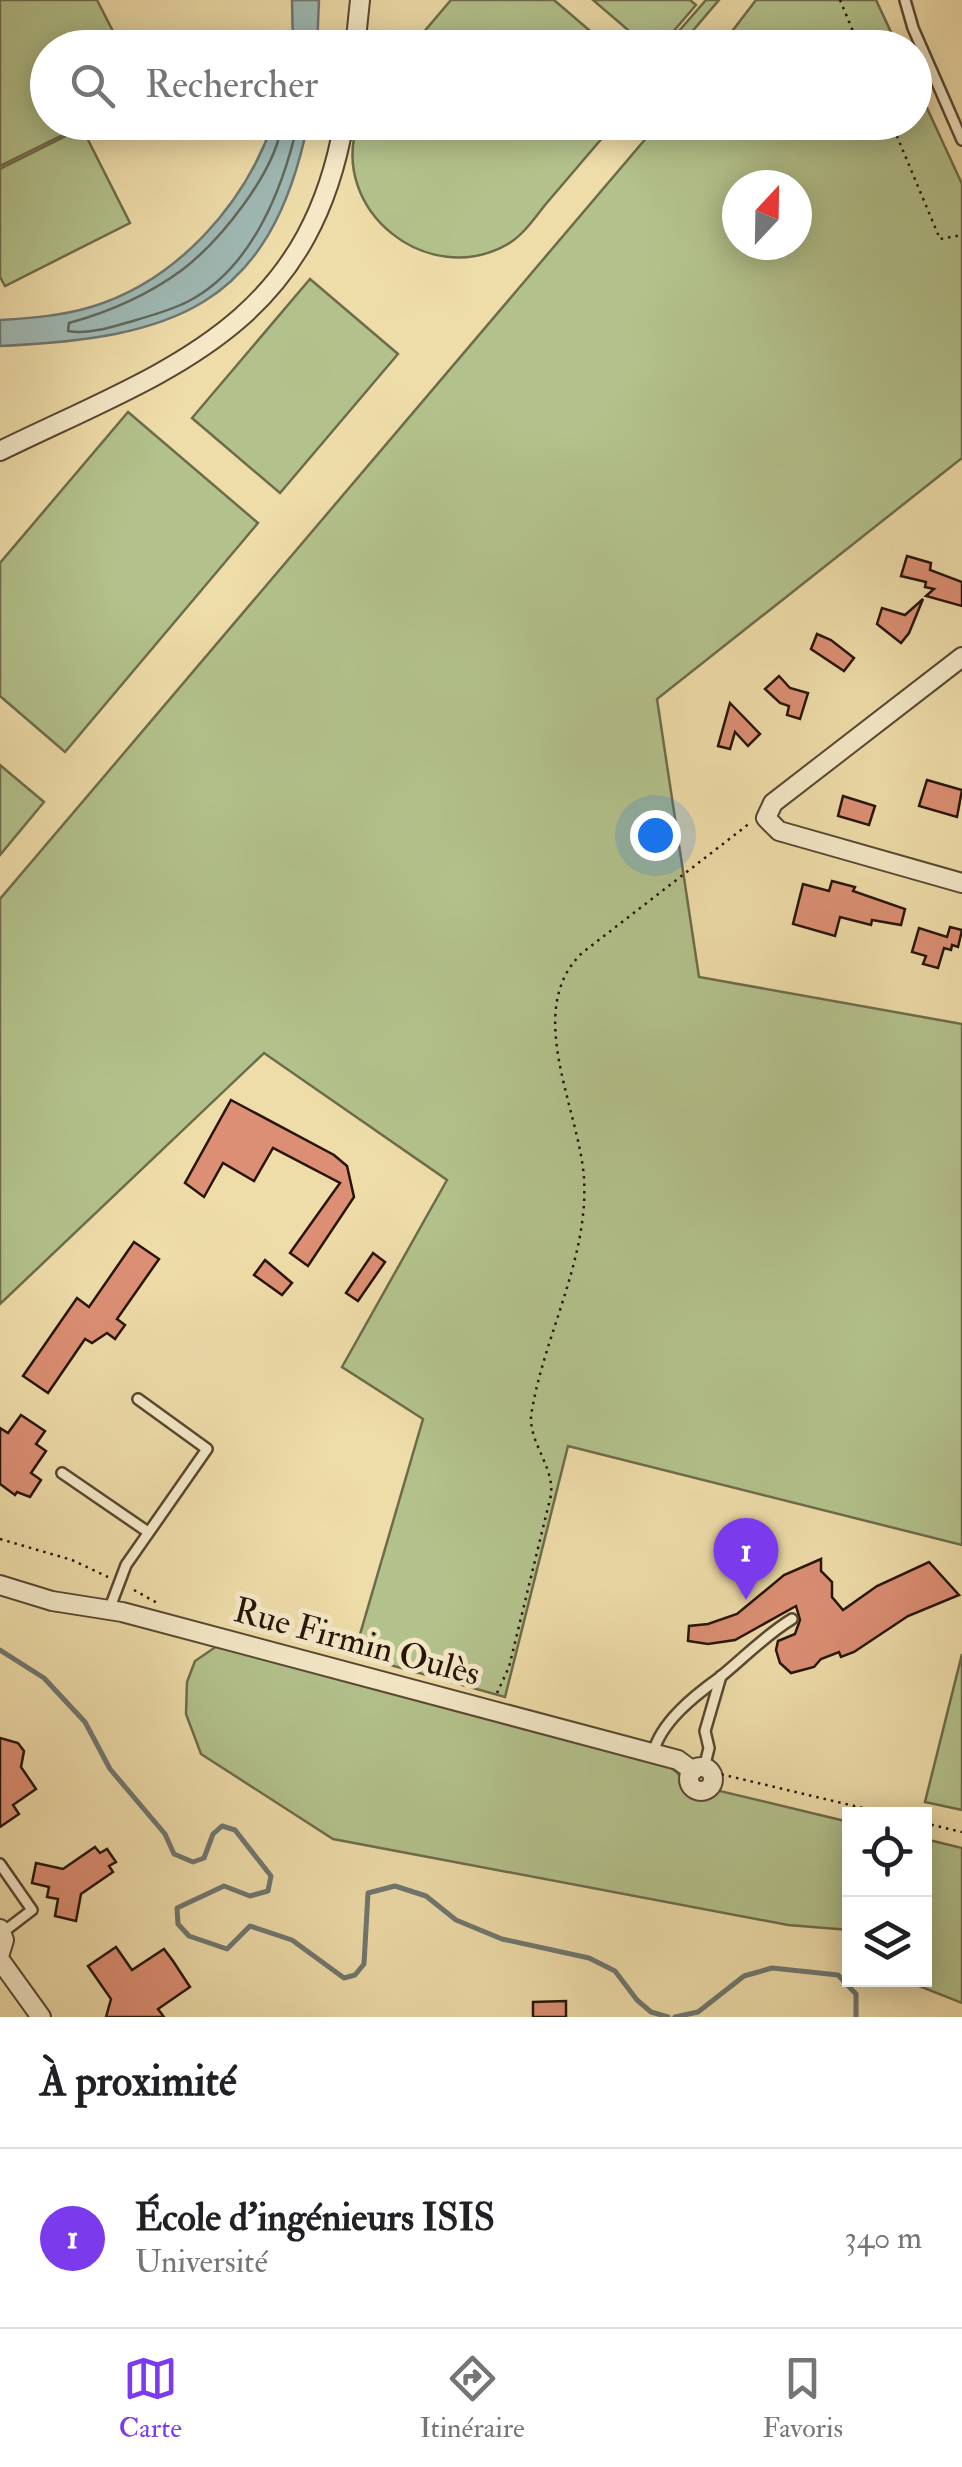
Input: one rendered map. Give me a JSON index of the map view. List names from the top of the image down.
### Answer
{
  "streets": {
    "street": ["Rue Firmin Oulès"]
  },
  "north": "top",
  "page": {
    "search": "Rechercher",
    "pins": "1",
    "heading": "À proximité",
    "list": [
      {
        "mark": "1",
        "name": "École d'ingénieurs ISIS",
        "note": "Université",
        "value": "340 m"
      }
    ],
    "nav": ["Carte", "Itinéraire", "Favoris"]
  }
}
